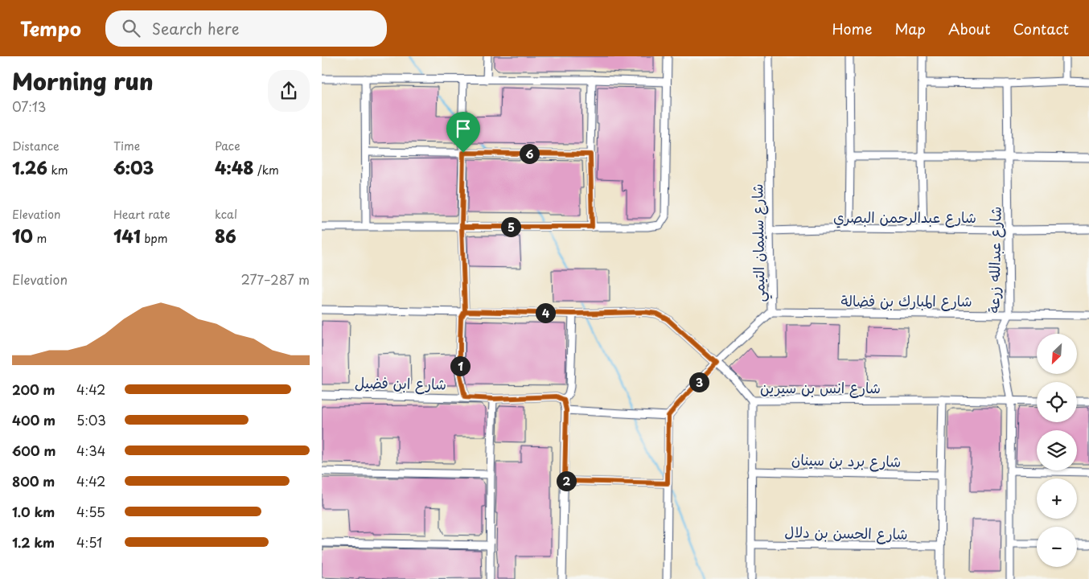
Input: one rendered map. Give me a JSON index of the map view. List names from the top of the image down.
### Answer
{
  "streets": {
    "street": [
      "شارع عبدالرحمن البصري",
      "شارع سليمان التيمي",
      "شارع عبدالله زرعة",
      "شارع المبارك بن فضالة",
      "شارع ابن فضيل",
      "شارع انس بن سيرين",
      "شارع برد بن سينان",
      "شارع الحسن بن دلال"
    ]
  },
  "crossings": [
    ["شارع عبدالرحمن البصري", "شارع سليمان التيمي"],
    ["شارع عبدالرحمن البصري", "شارع عبدالله زرعة"],
    ["شارع سليمان التيمي", "شارع المبارك بن فضالة"],
    ["شارع عبدالله زرعة", "شارع المبارك بن فضالة"],
    ["شارع عبدالله زرعة", "شارع انس بن سيرين"],
    ["شارع انس بن سيرين", "شارع برد بن سينان"],
    ["شارع انس بن سيرين", "شارع الحسن بن دلال"]
  ],
  "north": "bottom left",
  "page": {
    "header": "Tempo",
    "search": "Search here",
    "nav": [
      "Home",
      "Map",
      "About",
      "Contact"
    ],
    "heading": ["Morning run", "07:13"],
    "stats": [
      ["Distance", "1.26 km"],
      ["Time", "6:03"],
      ["Pace", "4:48 /km"],
      ["Elevation", "10 m"],
      ["Heart rate", "141 bpm"],
      ["kcal", "86"]
    ],
    "pins": [
      "6",
      "5",
      "4",
      "1",
      "3",
      "2"
    ],
    "chart": ["Elevation", "277–287 m"],
    "map_buttons": ["+", "−"],
    "list": [
      {
        "name": "200 m",
        "note": "4:42"
      },
      {
        "name": "400 m",
        "note": "5:03"
      },
      {
        "name": "600 m",
        "note": "4:34"
      },
      {
        "name": "800 m",
        "note": "4:42"
      },
      {
        "name": "1.0 km",
        "note": "4:55"
      },
      {
        "name": "1.2 km",
        "note": "4:51"
      }
    ]
  }
}
